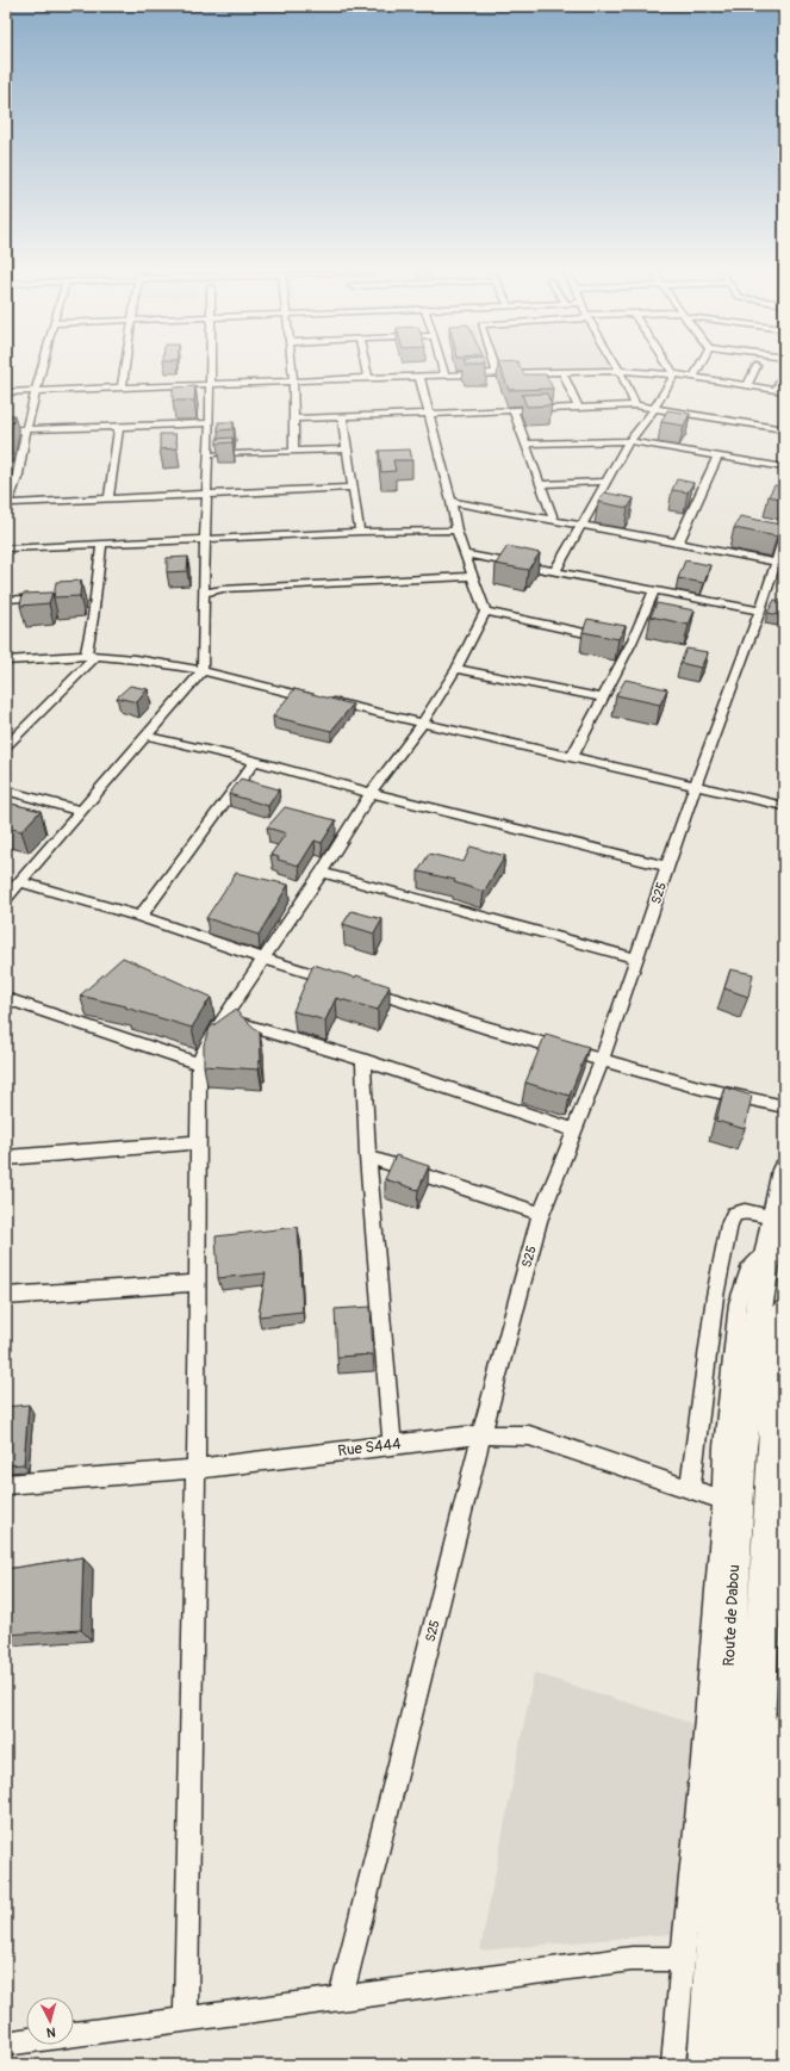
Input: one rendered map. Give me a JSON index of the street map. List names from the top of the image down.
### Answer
{
  "streets": {
    "main road": ["Route de Dabou"],
    "street": ["S25", "Rue S444"]
  },
  "crossings": [
    ["S25", "Rue S444"]
  ],
  "north": "bottom"
}
